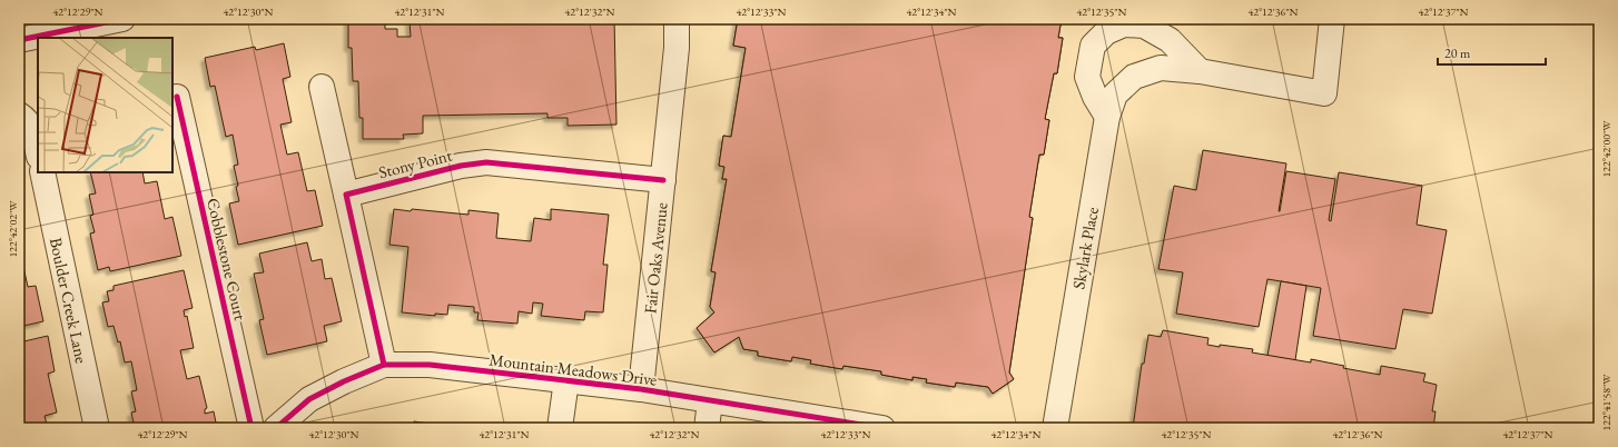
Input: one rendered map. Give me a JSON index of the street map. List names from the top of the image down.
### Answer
{
  "streets": {
    "street": [
      "Stony Point",
      "Skylark Place",
      "Fair Oaks Avenue",
      "Cobblestone Court",
      "Boulder Creek Lane",
      "Mountain Meadows Drive"
    ]
  },
  "crossings": [
    ["Stony Point", "Fair Oaks Avenue"],
    ["Fair Oaks Avenue", "Mountain Meadows Drive"]
  ],
  "scale_bar": "20 m",
  "coordinates": [
    "42°12'29\"N",
    "42°12'30\"N",
    "42°12'31\"N",
    "42°12'32\"N",
    "42°12'33\"N",
    "42°12'34\"N",
    "42°12'35\"N",
    "42°12'36\"N",
    "42°12'37\"N",
    "122°42'00\"W",
    "122°42'02\"W",
    "122°41'58\"W"
  ]
}
